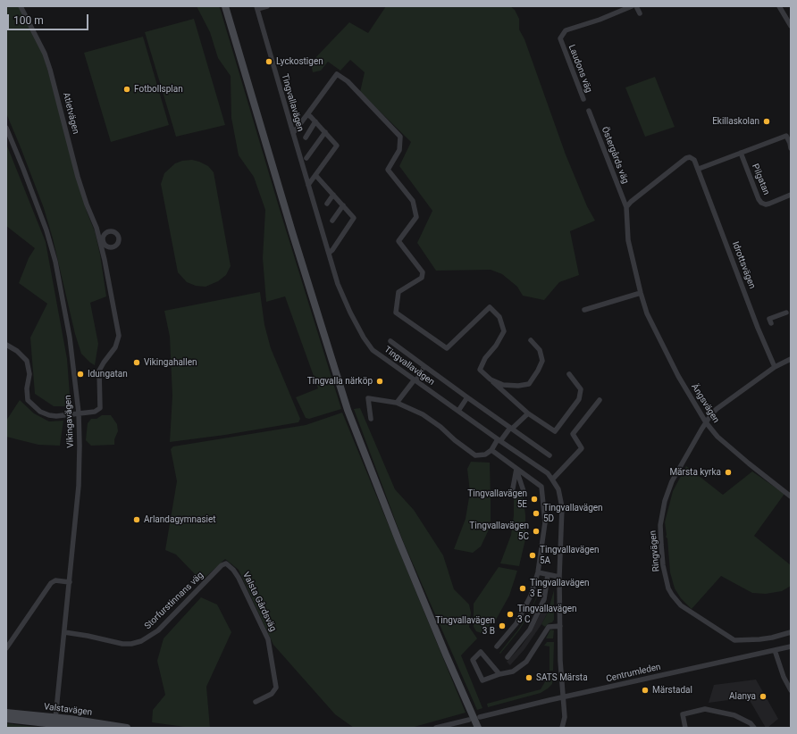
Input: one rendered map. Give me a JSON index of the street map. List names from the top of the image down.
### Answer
{
  "streets": {
    "main road": ["Valstavägen"],
    "street": [
      "Laudons väg",
      "Tingvallavägen",
      "Atletvägen",
      "Östergårds väg",
      "Pilgatan",
      "Idrottsvägen",
      "Ängsvägen",
      "Vikingavägen",
      "Ringvägen",
      "Storfurstinnans väg",
      "Valsta Gårdsväg",
      "Centrumleden"
    ]
  },
  "crossings": [
    ["Tingvallavägen", "Centrumleden"],
    ["Atletvägen", "Vikingavägen"],
    ["Östergårds väg", "Ängsvägen"],
    ["Idrottsvägen", "Ringvägen"],
    ["Ängsvägen", "Ringvägen"],
    ["Vikingavägen", "Storfurstinnans väg"],
    ["Vikingavägen", "Valstavägen"],
    ["Storfurstinnans väg", "Valsta Gårdsväg"]
  ],
  "places": [
    "Lyckostigen",
    "Fotbollsplan",
    "Ekillaskolan",
    "Vikingahallen",
    "Idungatan",
    "Tingvalla närköp",
    "Märsta kyrka",
    "Tingvallavägen 5E",
    "Tingvallavägen 5D",
    "Arlandagymnasiet",
    "Tingvallavägen 5C",
    "Tingvallavägen 5A",
    "Tingvallavägen 3 E",
    "Tingvallavägen 3 C",
    "Tingvallavägen 3 B",
    "SATS Märsta",
    "Märstadal",
    "Alanya"
  ],
  "scale_bar": "100 m"
}
